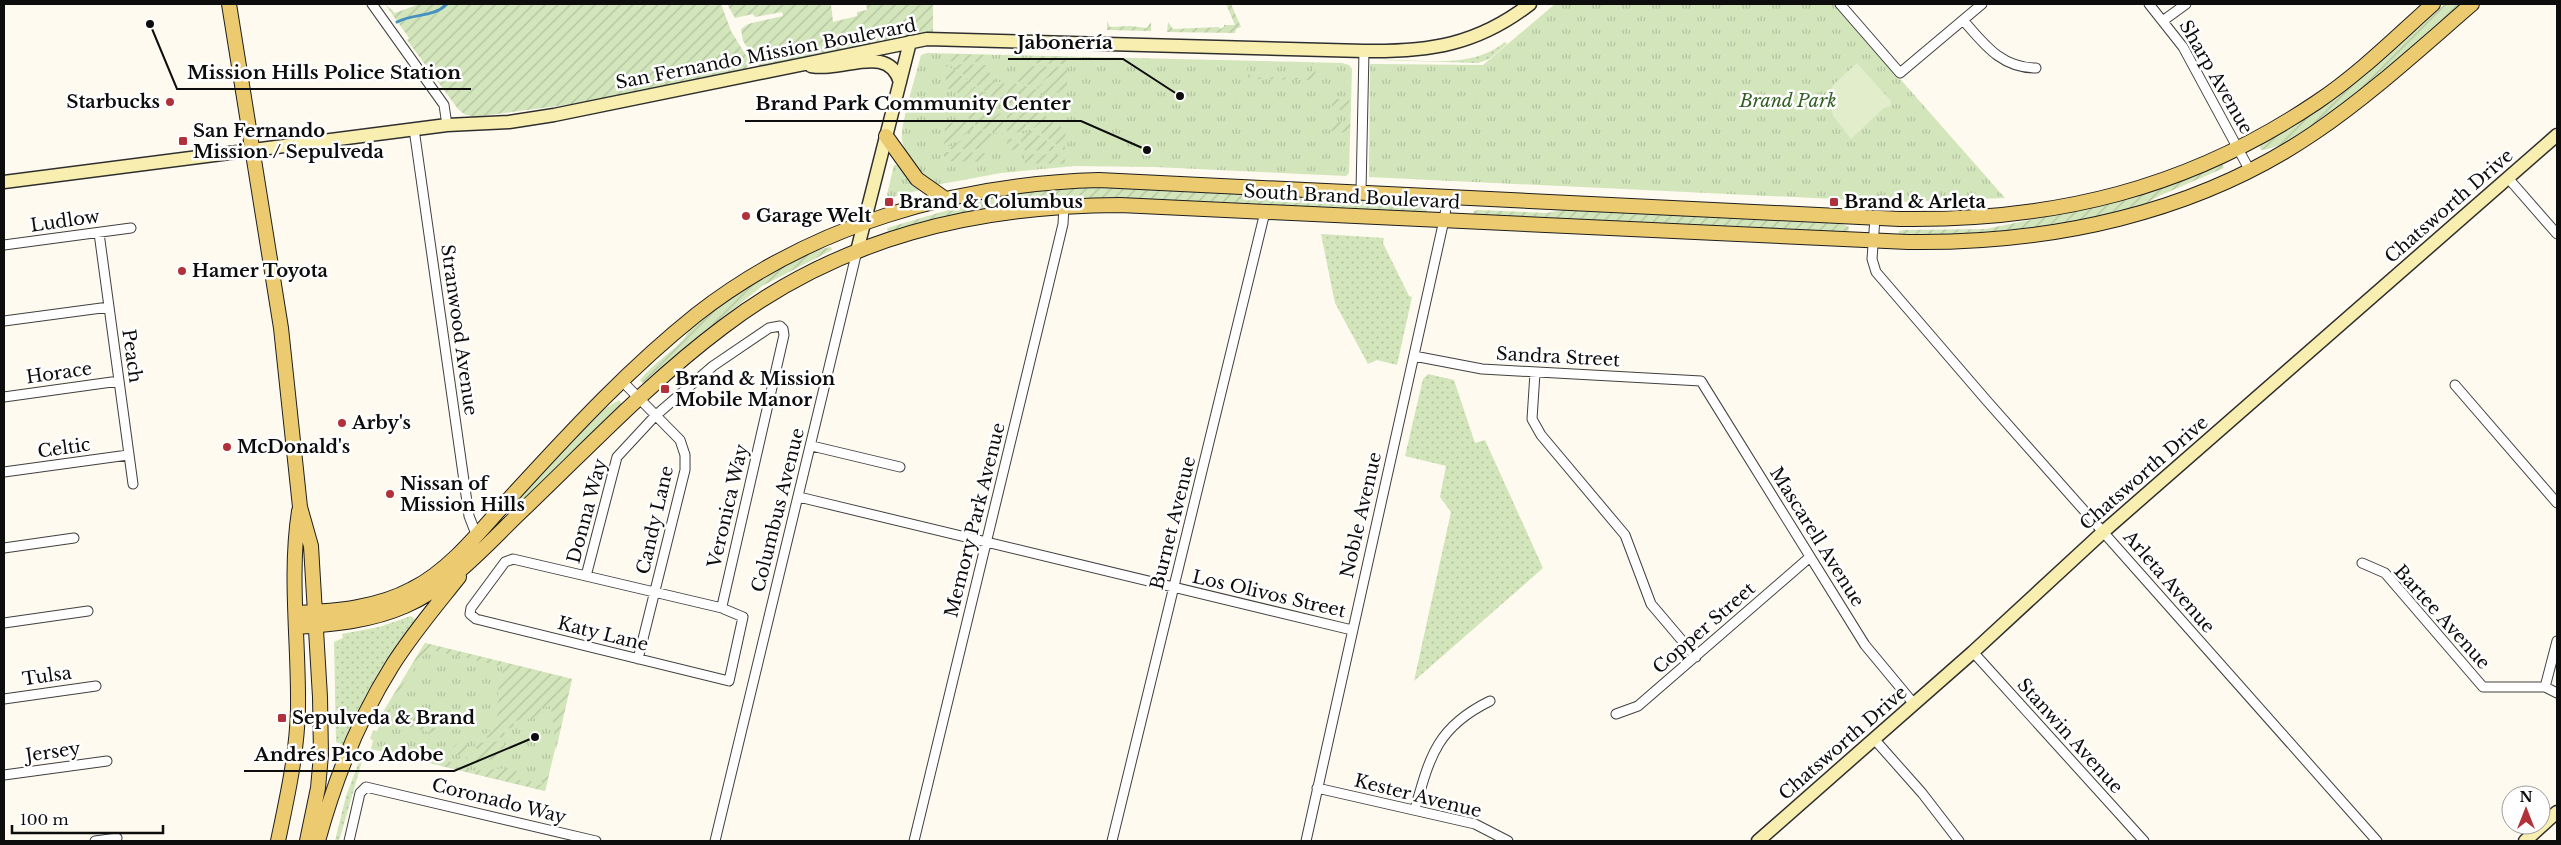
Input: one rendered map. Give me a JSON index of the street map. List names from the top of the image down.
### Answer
{
  "streets": {
    "main road": [
      "San Fernando Mission Boulevard",
      "South Brand Boulevard",
      "Chatsworth Drive",
      "Columbus Avenue"
    ],
    "street": [
      "Sharp Avenue",
      "Ludlow",
      "Stranwood Avenue",
      "Peach",
      "Sandra Street",
      "Horace",
      "Celtic",
      "Veronica Way",
      "Donna Way",
      "Noble Avenue",
      "Candy Lane",
      "Memory Park Avenue",
      "Burnet Avenue",
      "Mascarell Avenue",
      "Arleta Avenue",
      "Los Olivos Street",
      "Bartee Avenue",
      "Copper Street",
      "Katy Lane",
      "Tulsa",
      "Stanwin Avenue",
      "Jersey",
      "Kester Avenue",
      "Coronado Way"
    ]
  },
  "crossings": [
    ["San Fernando Mission Boulevard", "Stranwood Avenue"],
    ["San Fernando Mission Boulevard", "Columbus Avenue"],
    ["Sharp Avenue", "South Brand Boulevard"],
    ["South Brand Boulevard", "Stranwood Avenue"],
    ["South Brand Boulevard", "Columbus Avenue"],
    ["South Brand Boulevard", "Noble Avenue"],
    ["South Brand Boulevard", "Candy Lane"],
    ["South Brand Boulevard", "Memory Park Avenue"],
    ["South Brand Boulevard", "Burnet Avenue"],
    ["South Brand Boulevard", "Arleta Avenue"],
    ["Chatsworth Drive", "Mascarell Avenue"],
    ["Chatsworth Drive", "Arleta Avenue"],
    ["Chatsworth Drive", "Stanwin Avenue"],
    ["Ludlow", "Peach"],
    ["Peach", "Horace"],
    ["Peach", "Celtic"],
    ["Sandra Street", "Noble Avenue"],
    ["Sandra Street", "Mascarell Avenue"],
    ["Veronica Way", "Donna Way"],
    ["Veronica Way", "Katy Lane"],
    ["Columbus Avenue", "Los Olivos Street"],
    ["Donna Way", "Candy Lane"],
    ["Donna Way", "Katy Lane"],
    ["Noble Avenue", "Los Olivos Street"],
    ["Noble Avenue", "Kester Avenue"],
    ["Candy Lane", "Katy Lane"],
    ["Memory Park Avenue", "Los Olivos Street"],
    ["Burnet Avenue", "Los Olivos Street"],
    ["Mascarell Avenue", "Copper Street"]
  ],
  "parks": ["Brand Park"],
  "places": {
    "other": [
      "Mission Hills Police Station",
      "Jabonería",
      "Starbucks",
      "Brand Park Community Center",
      "Garage Welt",
      "Hamer Toyota",
      "Arby's",
      "McDonald's",
      "Nissan of Mission Hills",
      "Andrés Pico Adobe"
    ],
    "transit": [
      "San Fernando Mission / Sepulveda",
      "Brand & Columbus",
      "Brand & Arleta",
      "Brand & Mission Mobile Manor",
      "Sepulveda & Brand"
    ]
  },
  "scale_bar": "100 m",
  "north": "top"
}
